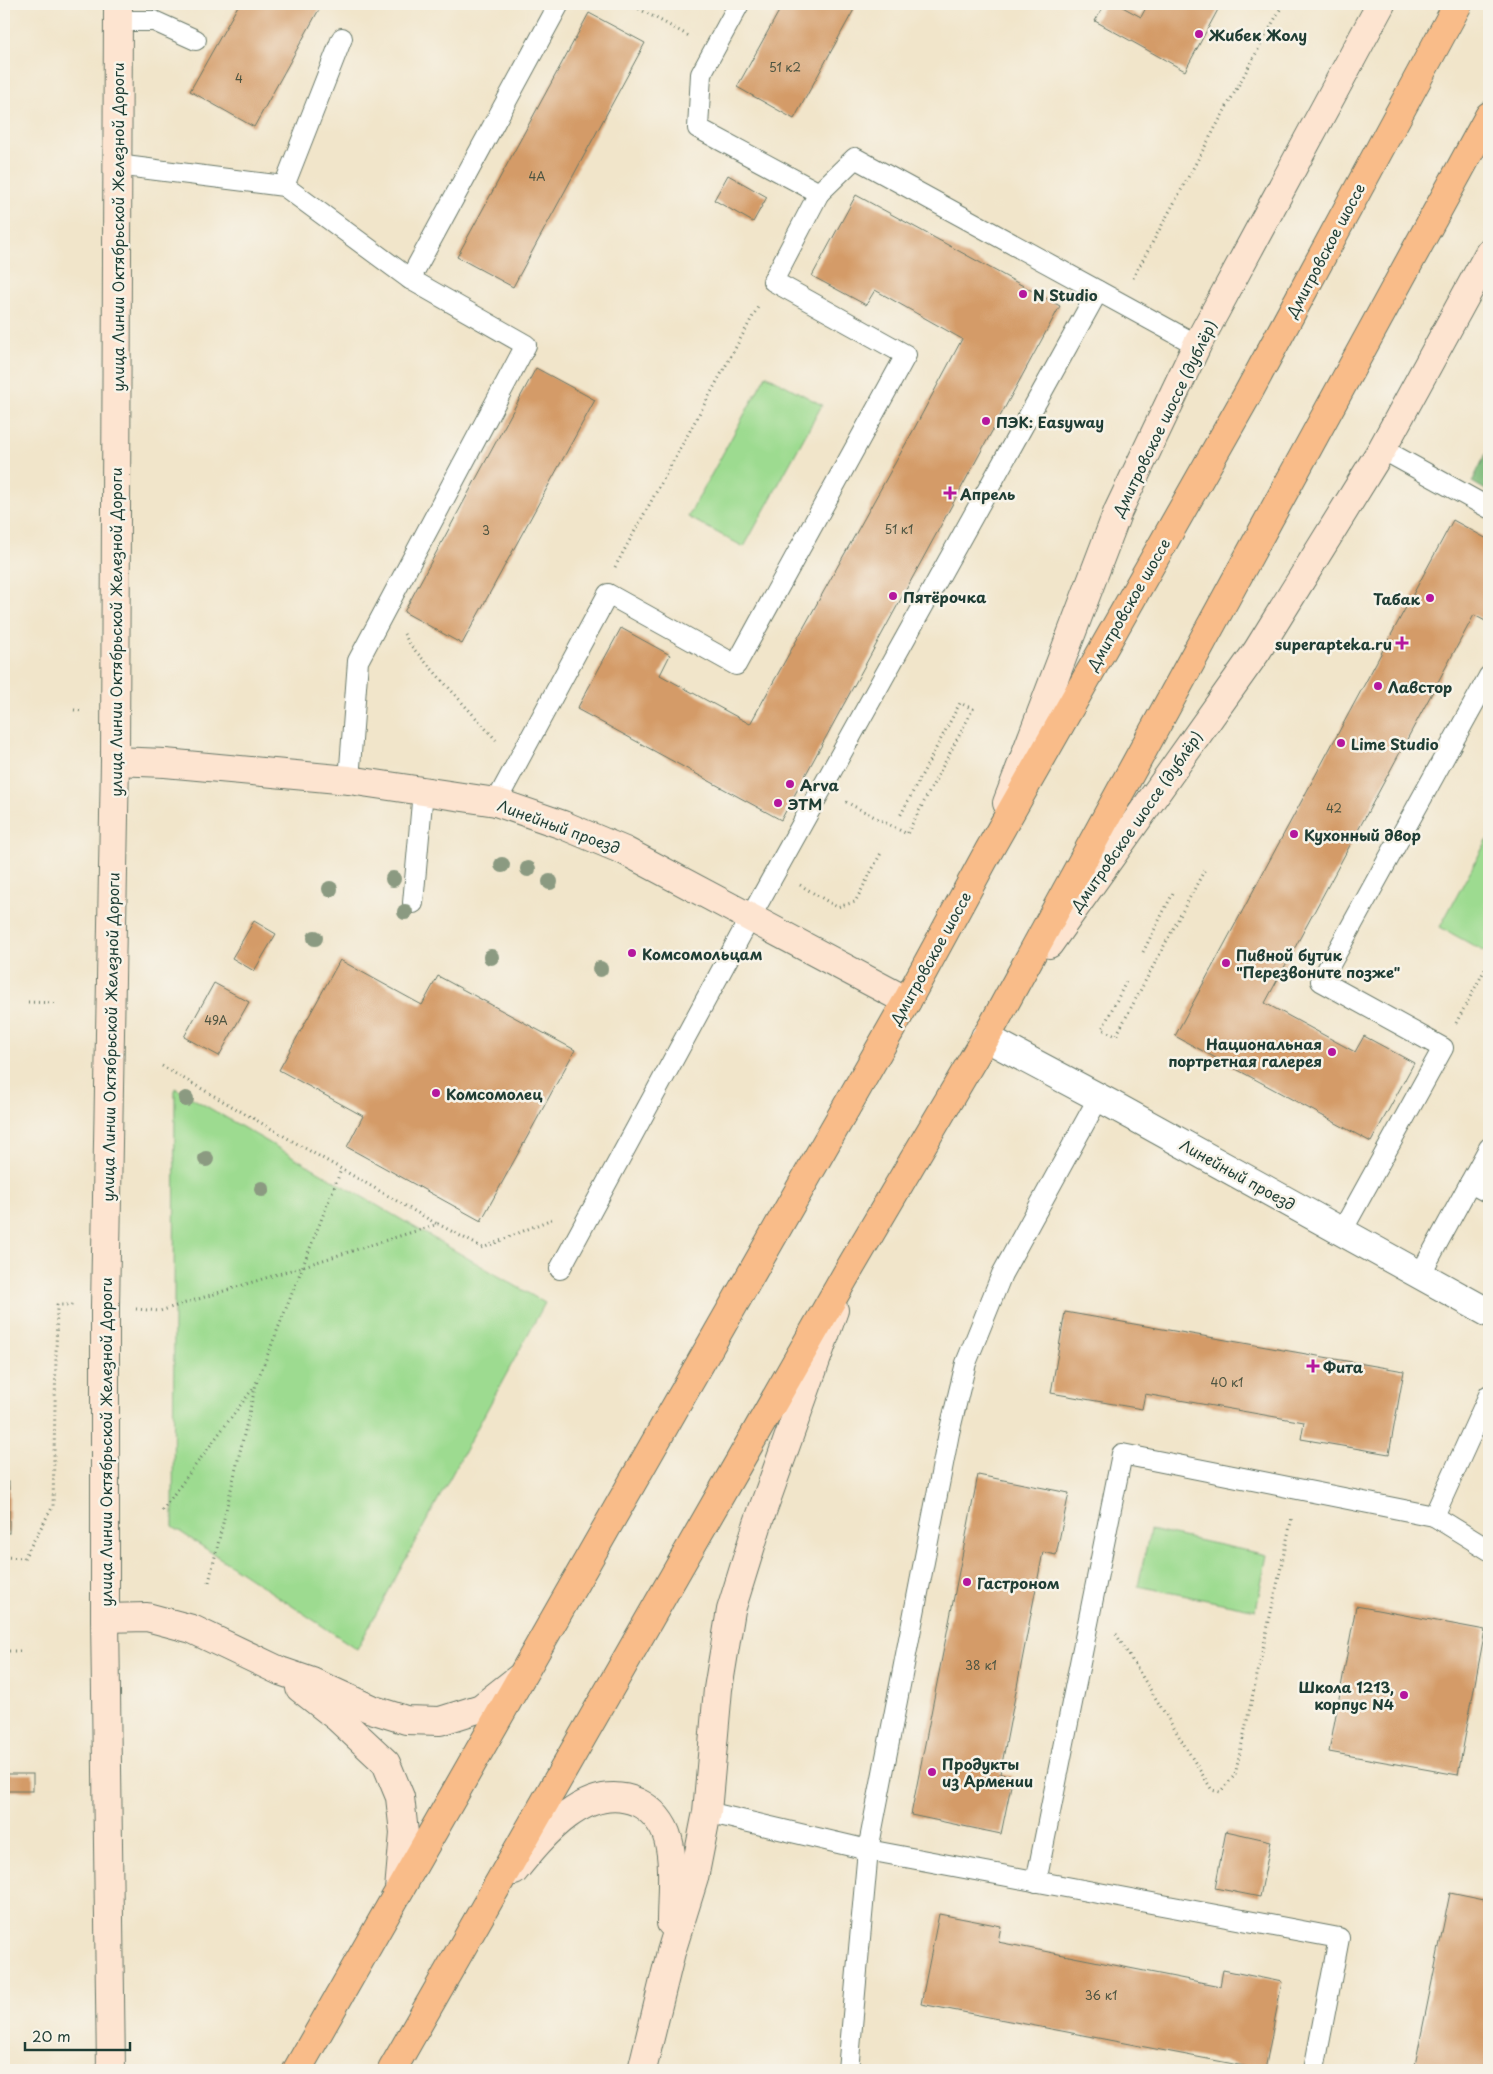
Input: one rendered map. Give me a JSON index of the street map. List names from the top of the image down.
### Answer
{
  "streets": {
    "main road": ["Дмитровское шоссе"],
    "street": ["улица Линии Октябрьской Железной Дороги", "Дмитровское шоссе (дублёр)", "Линейный проезд"]
  },
  "crossings": [
    ["улица Линии Октябрьской Железной Дороги", "Линейный проезд"],
    ["Дмитровское шоссе", "Дмитровское шоссе (дублёр)"],
    ["Дмитровское шоссе", "Линейный проезд"],
    ["Дмитровское шоссе (дублёр)", "Линейный проезд"]
  ],
  "places": {
    "other": [
      "Жибек Жолу",
      "N Studio",
      "ПЭК: Easyway",
      "Пятёрочка",
      "Табак",
      "Лавстор",
      "Lime Studio",
      "Arva",
      "ЭТМ",
      "Кухонный двор",
      "Комсомольцам",
      "Пивной бутик \"Перезвоните позже\"",
      "Национальная портретная галерея",
      "Комсомолец",
      "Гастроном",
      "Школа 1213, корпус N4",
      "Продукты из Армении"
    ],
    "health": ["Апрель", "superapteka.ru", "Фита"]
  },
  "house_numbers": [
    "51 к2",
    "4",
    "4А",
    "51 к1",
    "3",
    "42",
    "49А",
    "40 к1",
    "38 к1",
    "36 к1"
  ],
  "scale_bar": "20 m"
}
